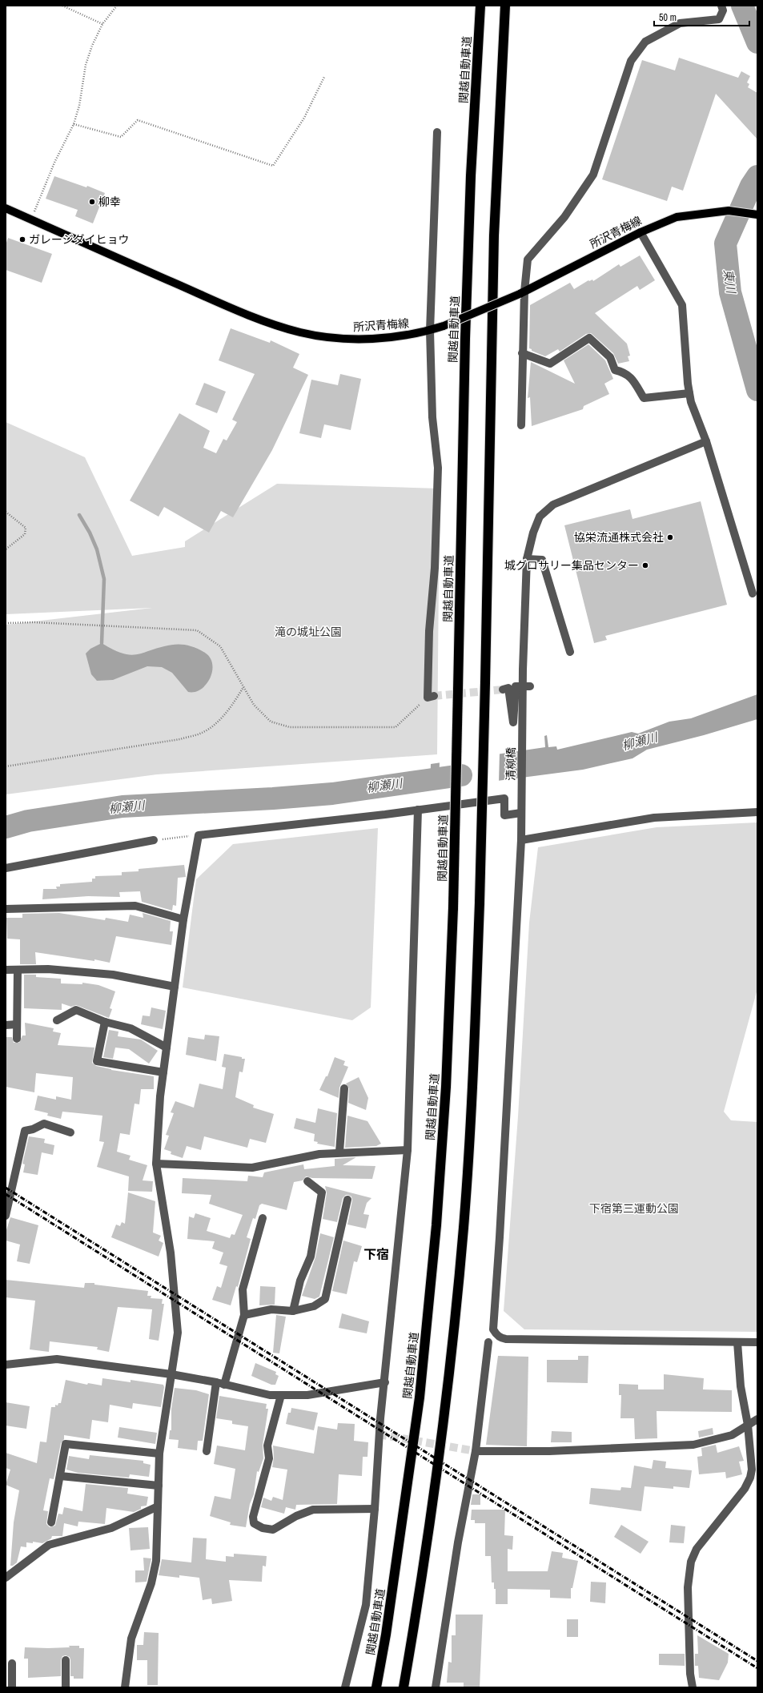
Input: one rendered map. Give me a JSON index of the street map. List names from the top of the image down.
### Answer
{
  "streets": {
    "highway": ["関越自動車道"],
    "main road": ["所沢青梅線"],
    "street": ["清柳橋"]
  },
  "districts": ["下宿"],
  "water": ["東川", "柳瀬川"],
  "parks": ["滝の城址公園", "下宿第三運動公園"],
  "places": [
    "柳幸",
    "ガレージダイヒョウ",
    "協栄流通株式会社",
    "城グロサリー集品センター"
  ],
  "scale_bar": "50 m"
}
